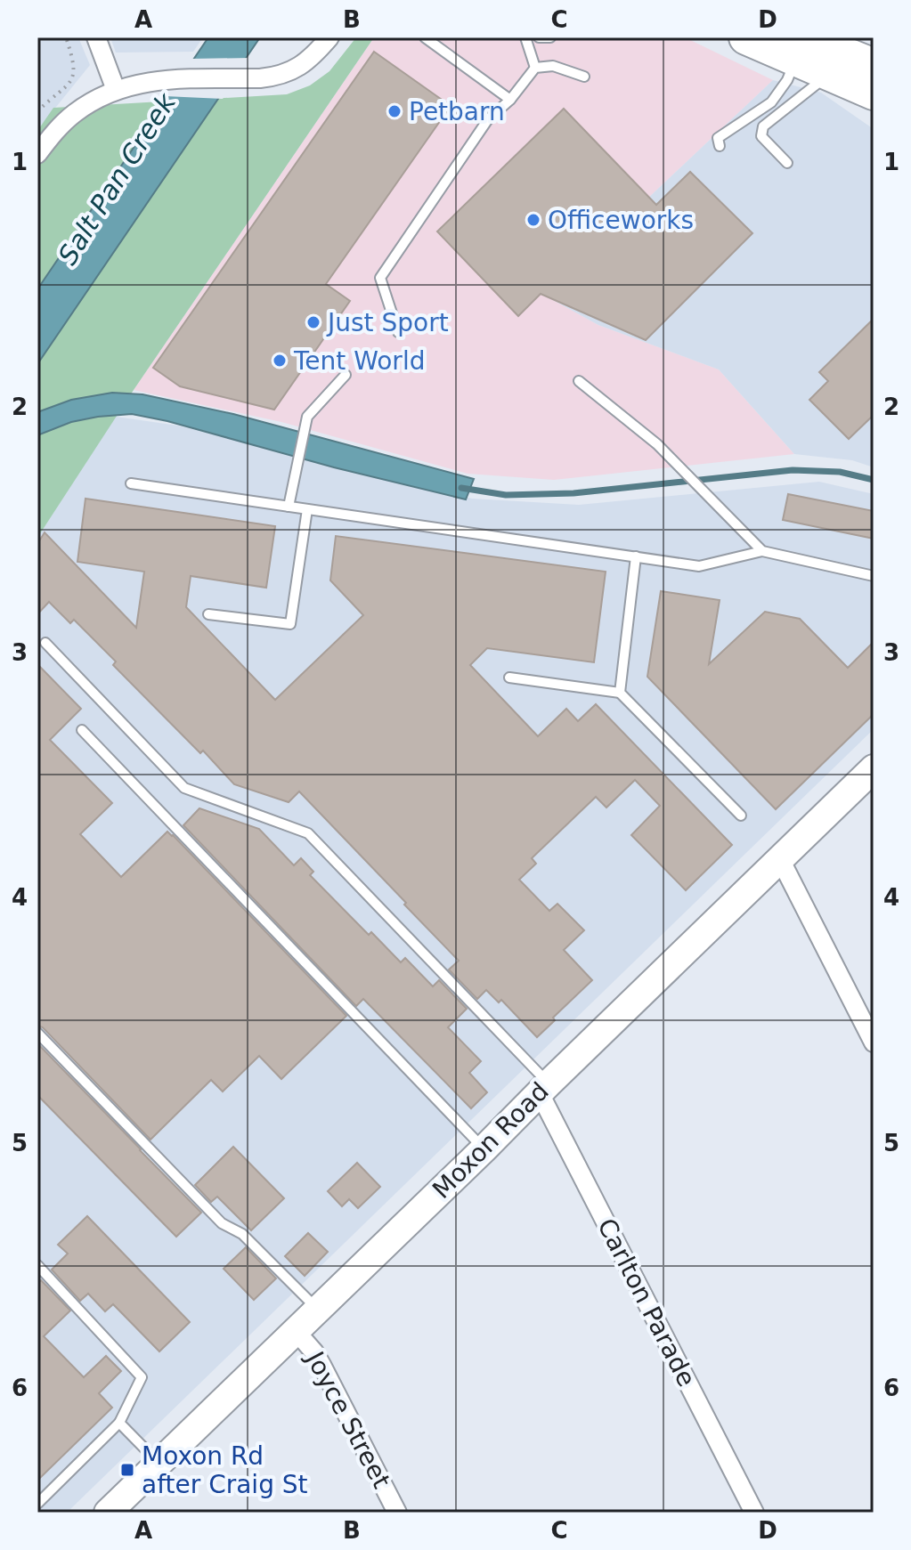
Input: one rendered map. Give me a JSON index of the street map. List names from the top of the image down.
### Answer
{
  "streets": {
    "main road": ["Moxon Road"],
    "street": ["Carlton Parade", "Joyce Street"]
  },
  "crossings": [
    ["Moxon Road", "Carlton Parade"],
    ["Moxon Road", "Joyce Street"]
  ],
  "water": ["Salt Pan Creek"],
  "places": {
    "other": [
      "Petbarn",
      "Officeworks",
      "Just Sport",
      "Tent World"
    ],
    "transit": ["Moxon Rd after Craig St"]
  },
  "grid": {
    "columns": [
      "A",
      "B",
      "C",
      "D"
    ],
    "rows": [
      "1",
      "2",
      "3",
      "4",
      "5",
      "6"
    ]
  }
}
